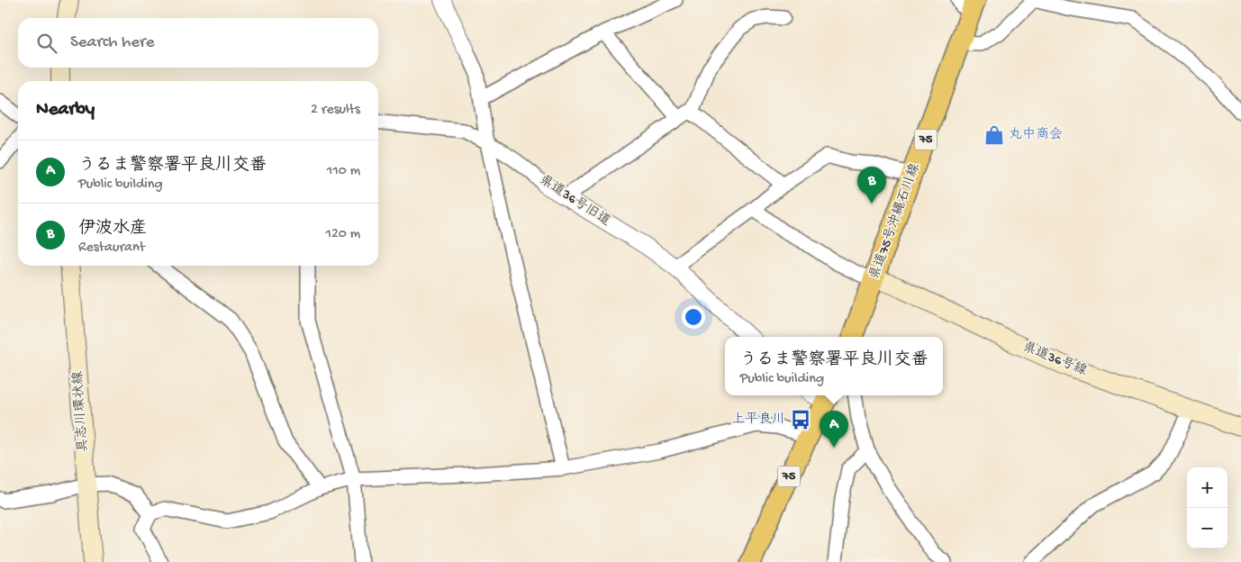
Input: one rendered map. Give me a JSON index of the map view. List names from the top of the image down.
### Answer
{
  "streets": {
    "main road": [
      "75",
      "県道75号沖縄石川線",
      "県道36号線",
      "具志川環状線"
    ],
    "street": ["県道36号旧道"]
  },
  "crossings": [
    ["県道75号沖縄石川線", "県道36号線"]
  ],
  "places": {
    "shop": ["丸中商会"],
    "bus stop": ["上平良川"]
  },
  "page": {
    "search": "Search here",
    "heading": ["Nearby", "2 results"],
    "list": [
      {
        "mark": "A",
        "name": "うるま警察署平良川交番",
        "note": "Public building",
        "value": "110 m"
      },
      {
        "mark": "B",
        "name": "伊波水産",
        "note": "Restaurant",
        "value": "120 m"
      }
    ],
    "pins": ["B", "A"],
    "popup": ["うるま警察署平良川交番", "Public building"],
    "map_buttons": ["+", "−"]
  }
}
